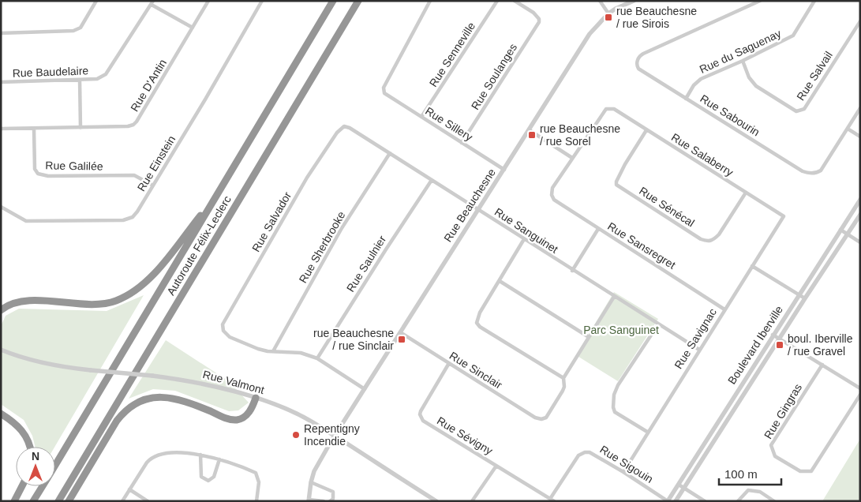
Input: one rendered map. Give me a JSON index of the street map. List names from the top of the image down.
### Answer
{
  "streets": {
    "highway": ["Autoroute Félix-Leclerc"],
    "street": [
      "Rue du Saguenay",
      "Rue Senneville",
      "Rue Baudelaire",
      "Rue Salvail",
      "Rue Soulanges",
      "Rue D'Antin",
      "Rue Sabourin",
      "Rue Sillery",
      "Rue Salaberry",
      "Rue Einstein",
      "Rue Galilée",
      "Rue Beauchesne",
      "Rue Sénécal",
      "Rue Salvador",
      "Rue Sanguinet",
      "Rue Sansregret",
      "Rue Sherbrooke",
      "Rue Saulnier",
      "Rue Savignac",
      "Boulevard Iberville",
      "Rue Sinclair",
      "Rue Valmont",
      "Rue Gingras",
      "Rue Sévigny",
      "Rue Sigouin"
    ]
  },
  "crossings": [
    ["Rue du Saguenay", "Rue Salvail"],
    ["Rue du Saguenay", "Rue Sabourin"],
    ["Rue Senneville", "Rue Sillery"],
    ["Rue Soulanges", "Rue Sillery"],
    ["Rue D'Antin", "Rue Galilée"],
    ["Rue Sillery", "Rue Beauchesne"],
    ["Rue Salaberry", "Rue Sénécal"],
    ["Rue Salaberry", "Rue Sansregret"],
    ["Rue Salaberry", "Rue Savignac"],
    ["Rue Einstein", "Rue Galilée"],
    ["Rue Beauchesne", "Rue Sanguinet"],
    ["Rue Beauchesne", "Rue Sinclair"],
    ["Rue Beauchesne", "Rue Valmont"],
    ["Rue Salvador", "Rue Sanguinet"],
    ["Rue Salvador", "Rue Sherbrooke"],
    ["Rue Sanguinet", "Rue Sherbrooke"],
    ["Rue Sanguinet", "Rue Saulnier"],
    ["Rue Sanguinet", "Rue Savignac"],
    ["Rue Sansregret", "Rue Savignac"],
    ["Rue Savignac", "Rue Sigouin"],
    ["Boulevard Iberville", "Rue Sigouin"],
    ["Rue Sinclair", "Rue Sévigny"],
    ["Rue Sévigny", "Rue Sigouin"]
  ],
  "parks": ["Parc Sanguinet"],
  "places": {
    "transit": [
      "rue Beauchesne / rue Sirois",
      "rue Beauchesne / rue Sorel",
      "rue Beauchesne / rue Sinclair",
      "boul. Iberville / rue Gravel"
    ],
    "other": ["Repentigny Incendie"]
  },
  "scale_bar": "100 m",
  "north": "top"
}
